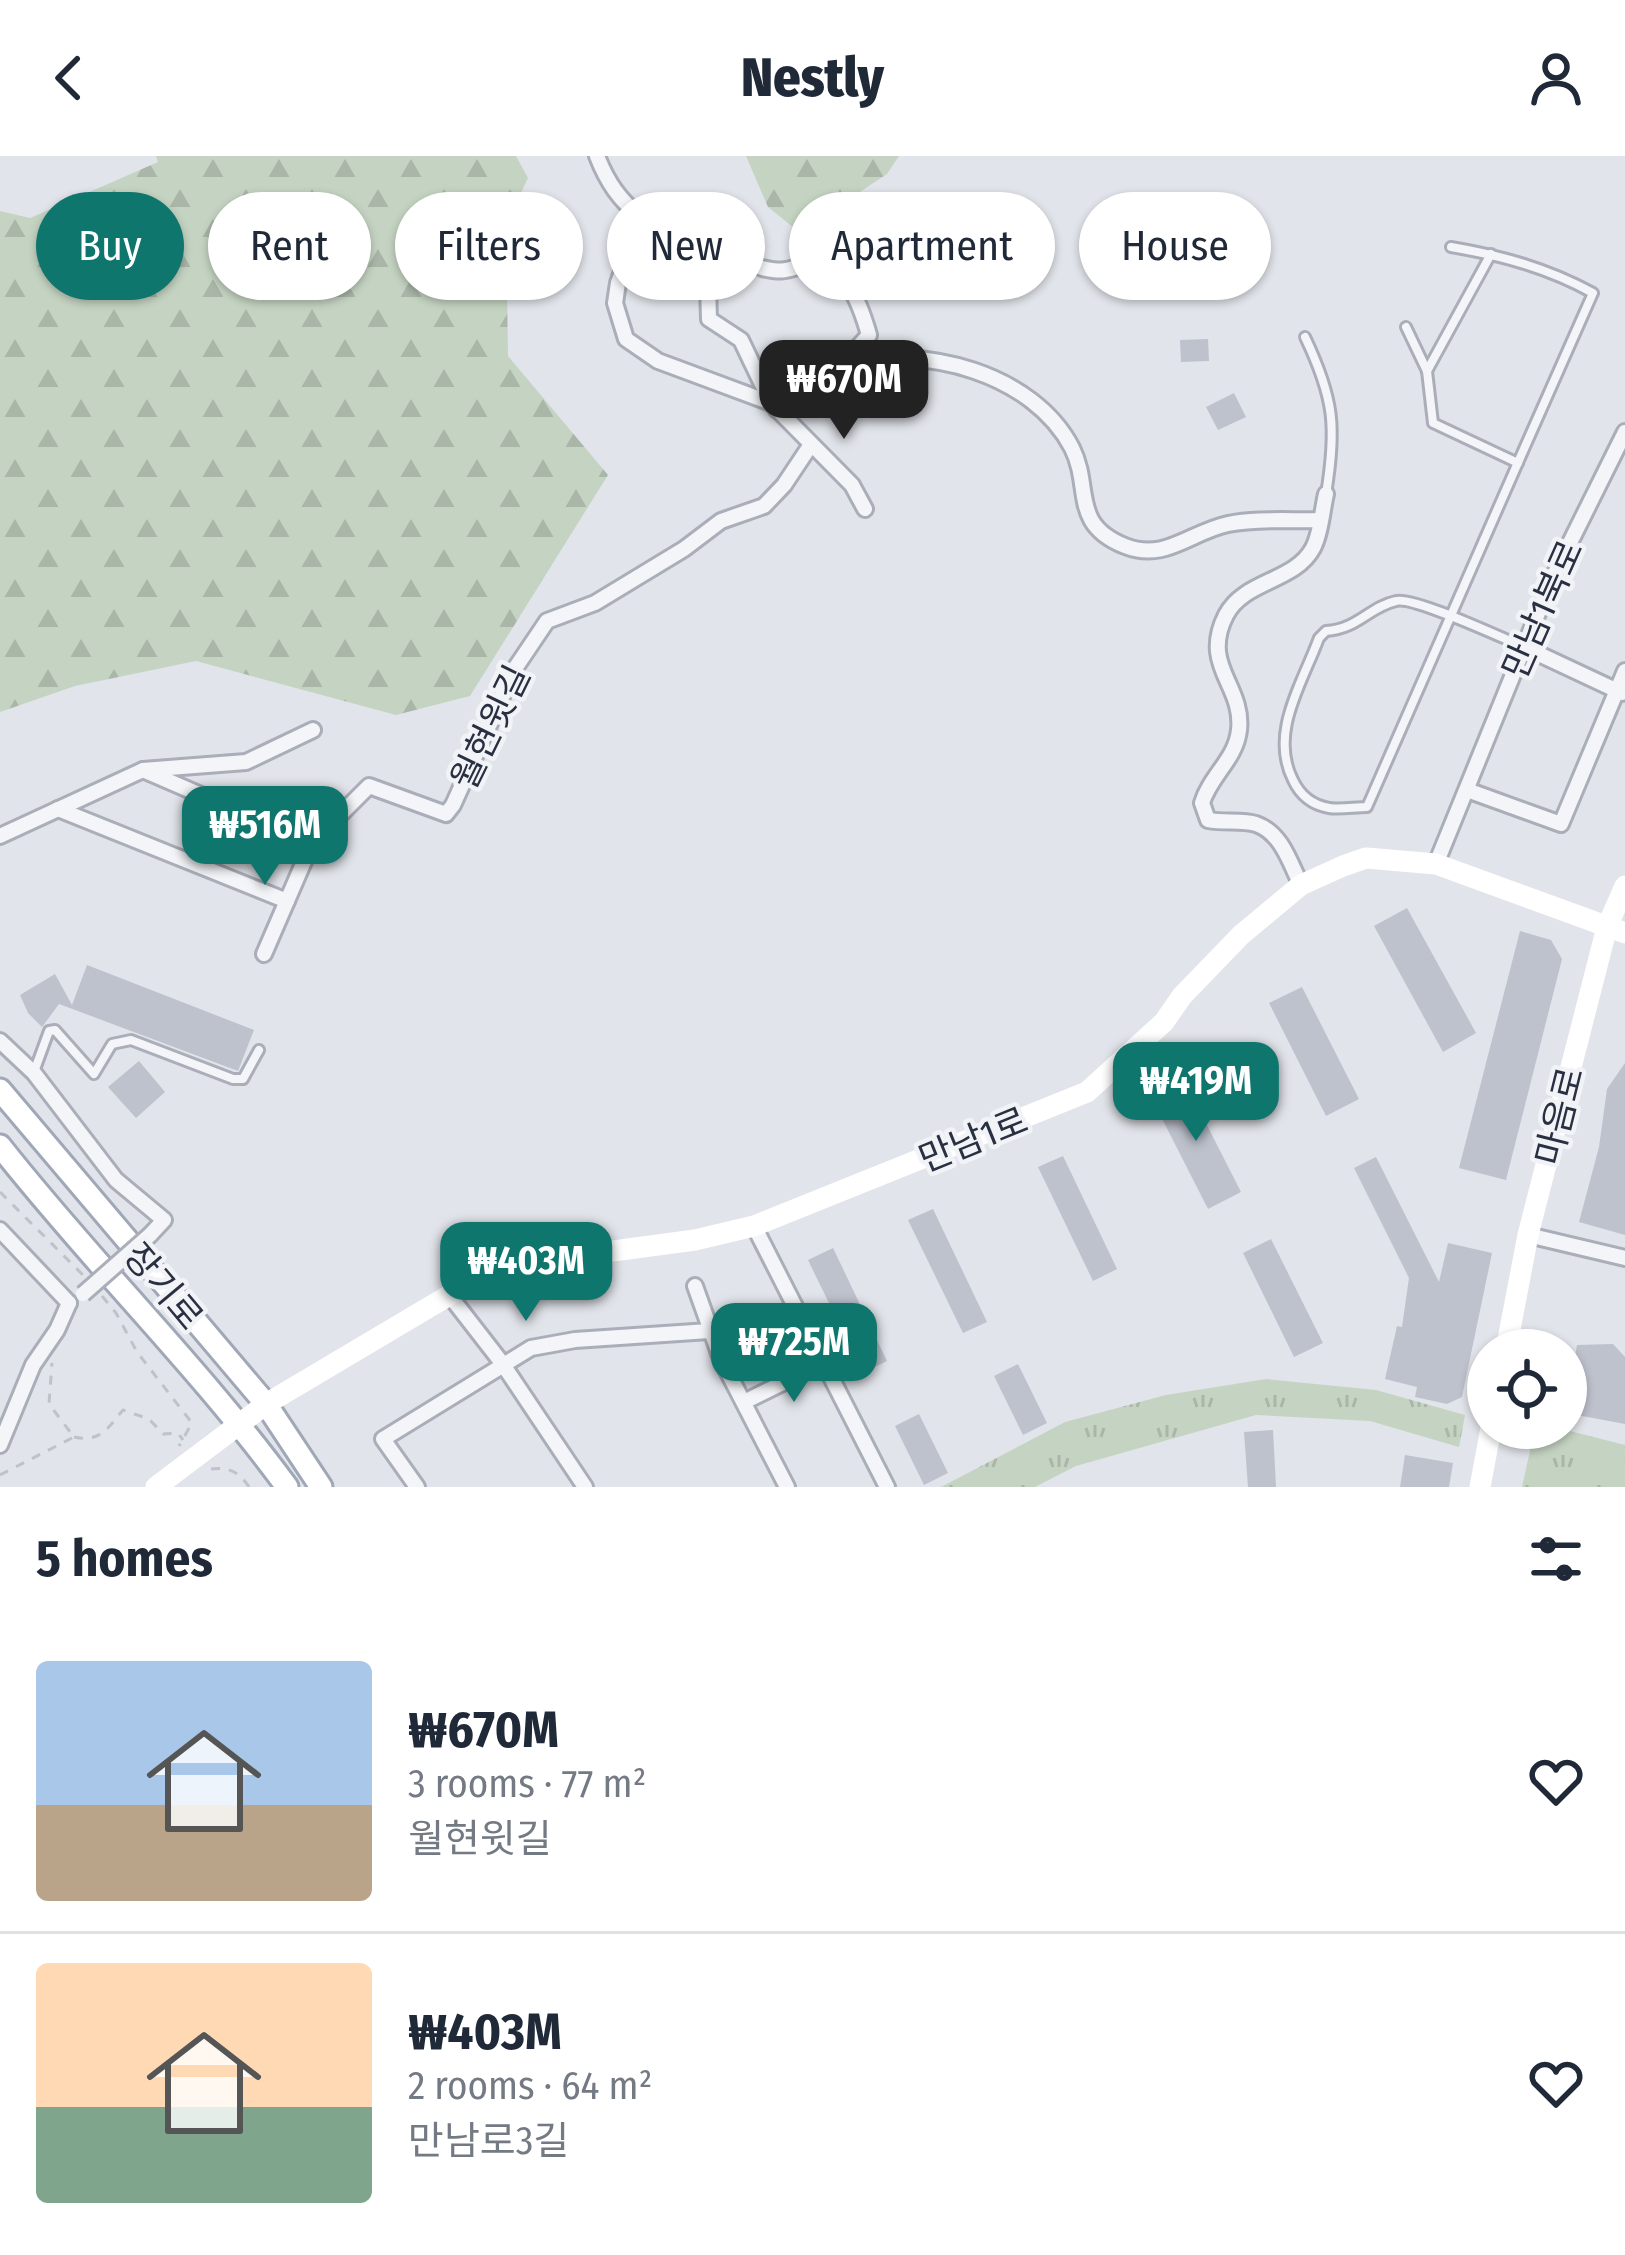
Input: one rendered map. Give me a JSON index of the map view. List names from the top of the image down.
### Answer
{
  "streets": {
    "street": [
      "만남1북로",
      "월현윗길",
      "마음로",
      "만남1로",
      "장기로"
    ]
  },
  "crossings": [
    ["만남1북로", "만남1로"],
    ["마음로", "만남1로"],
    ["만남1로", "장기로"]
  ],
  "page": {
    "header": "Nestly",
    "chip": [
      "Buy",
      "Rent",
      "Filters",
      "New",
      "Apartment",
      "House"
    ],
    "price": [
      "₩670M",
      "₩516M",
      "₩419M",
      "₩403M",
      "₩725M"
    ],
    "heading": "5 homes",
    "list": [
      {
        "name": "₩670M",
        "note": "3 rooms · 77 m² · 월현윗길"
      },
      {
        "name": "₩403M",
        "note": "2 rooms · 64 m² · 만남로3길"
      }
    ]
  }
}
